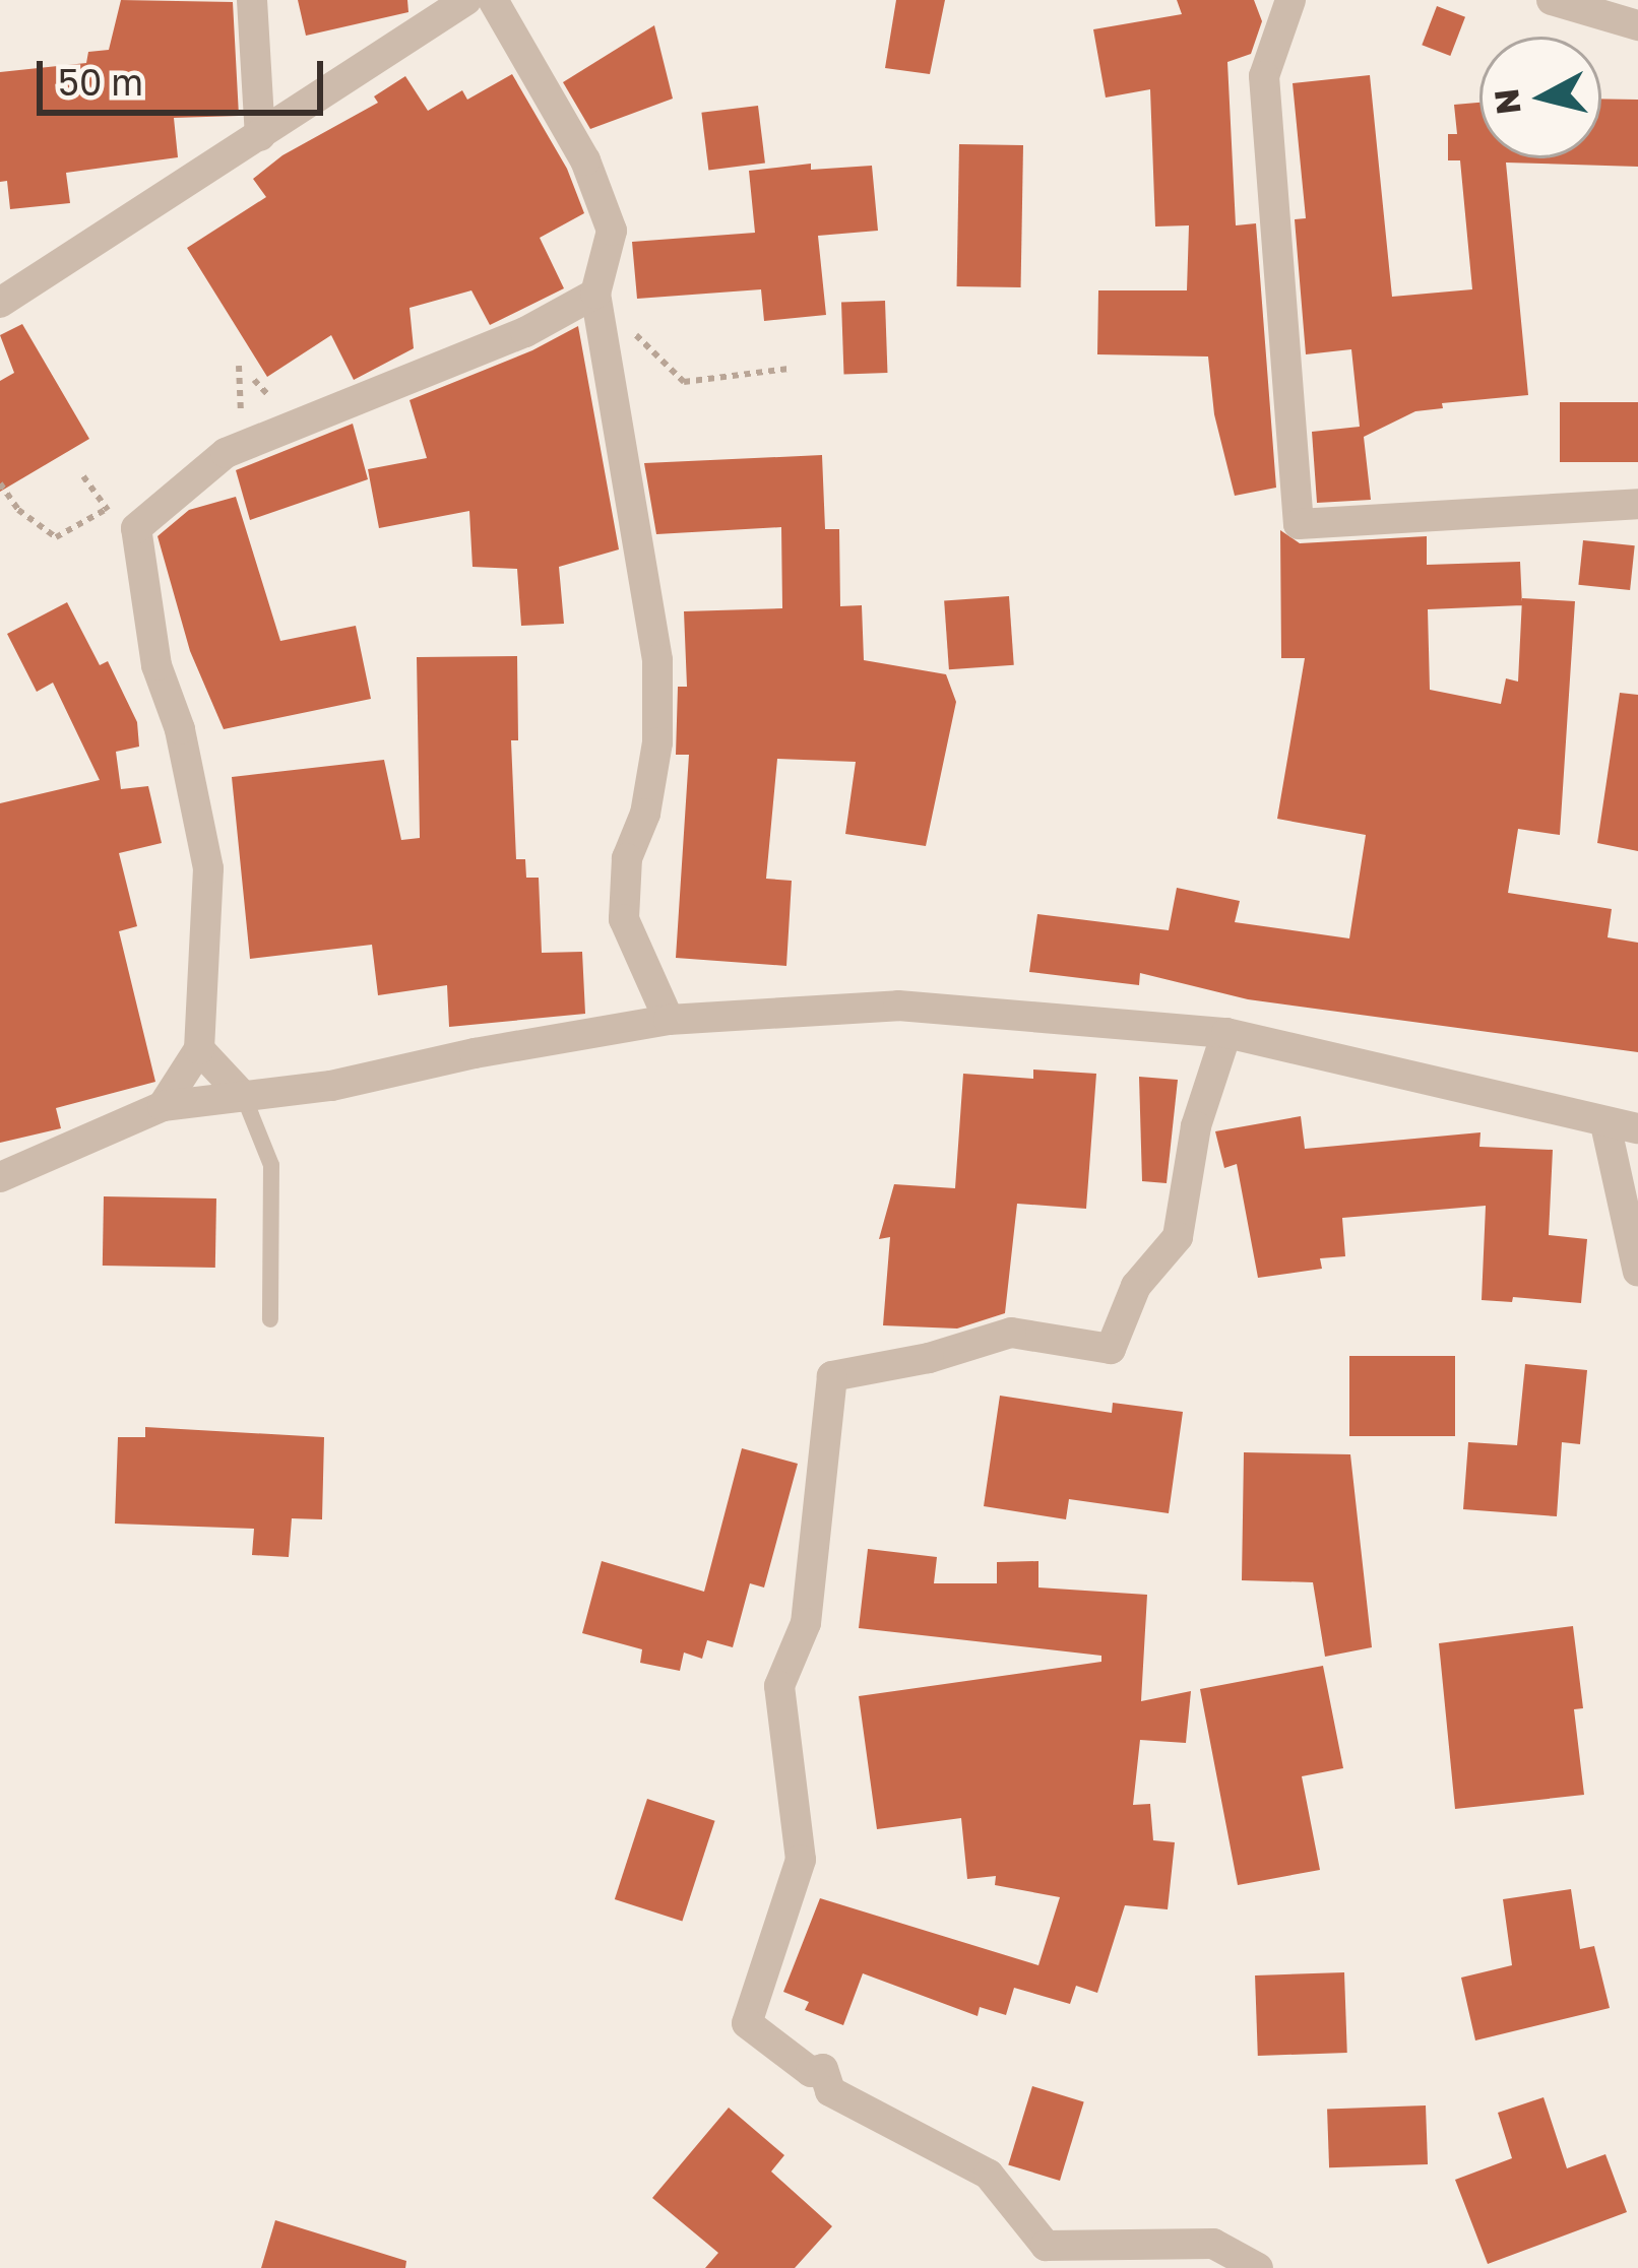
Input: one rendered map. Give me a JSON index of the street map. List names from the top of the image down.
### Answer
{
  "scale_bar": "50 m",
  "north": "left"
}
